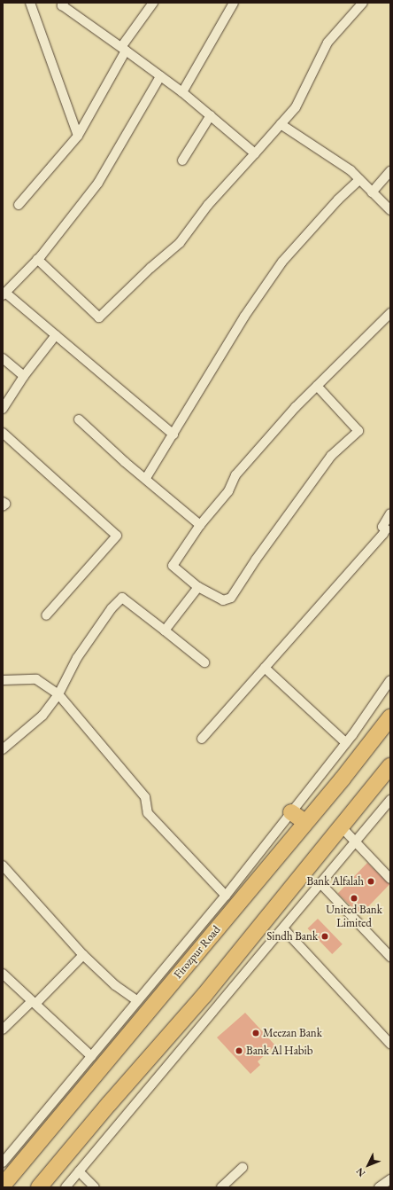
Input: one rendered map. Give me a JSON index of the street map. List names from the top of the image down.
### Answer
{
  "streets": {
    "highway": ["Firozpur Road"]
  },
  "places": [
    "Bank Alfalah",
    "United Bank Limited",
    "Sindh Bank",
    "Meezan Bank",
    "Bank Al Habib"
  ],
  "north": "bottom left"
}
